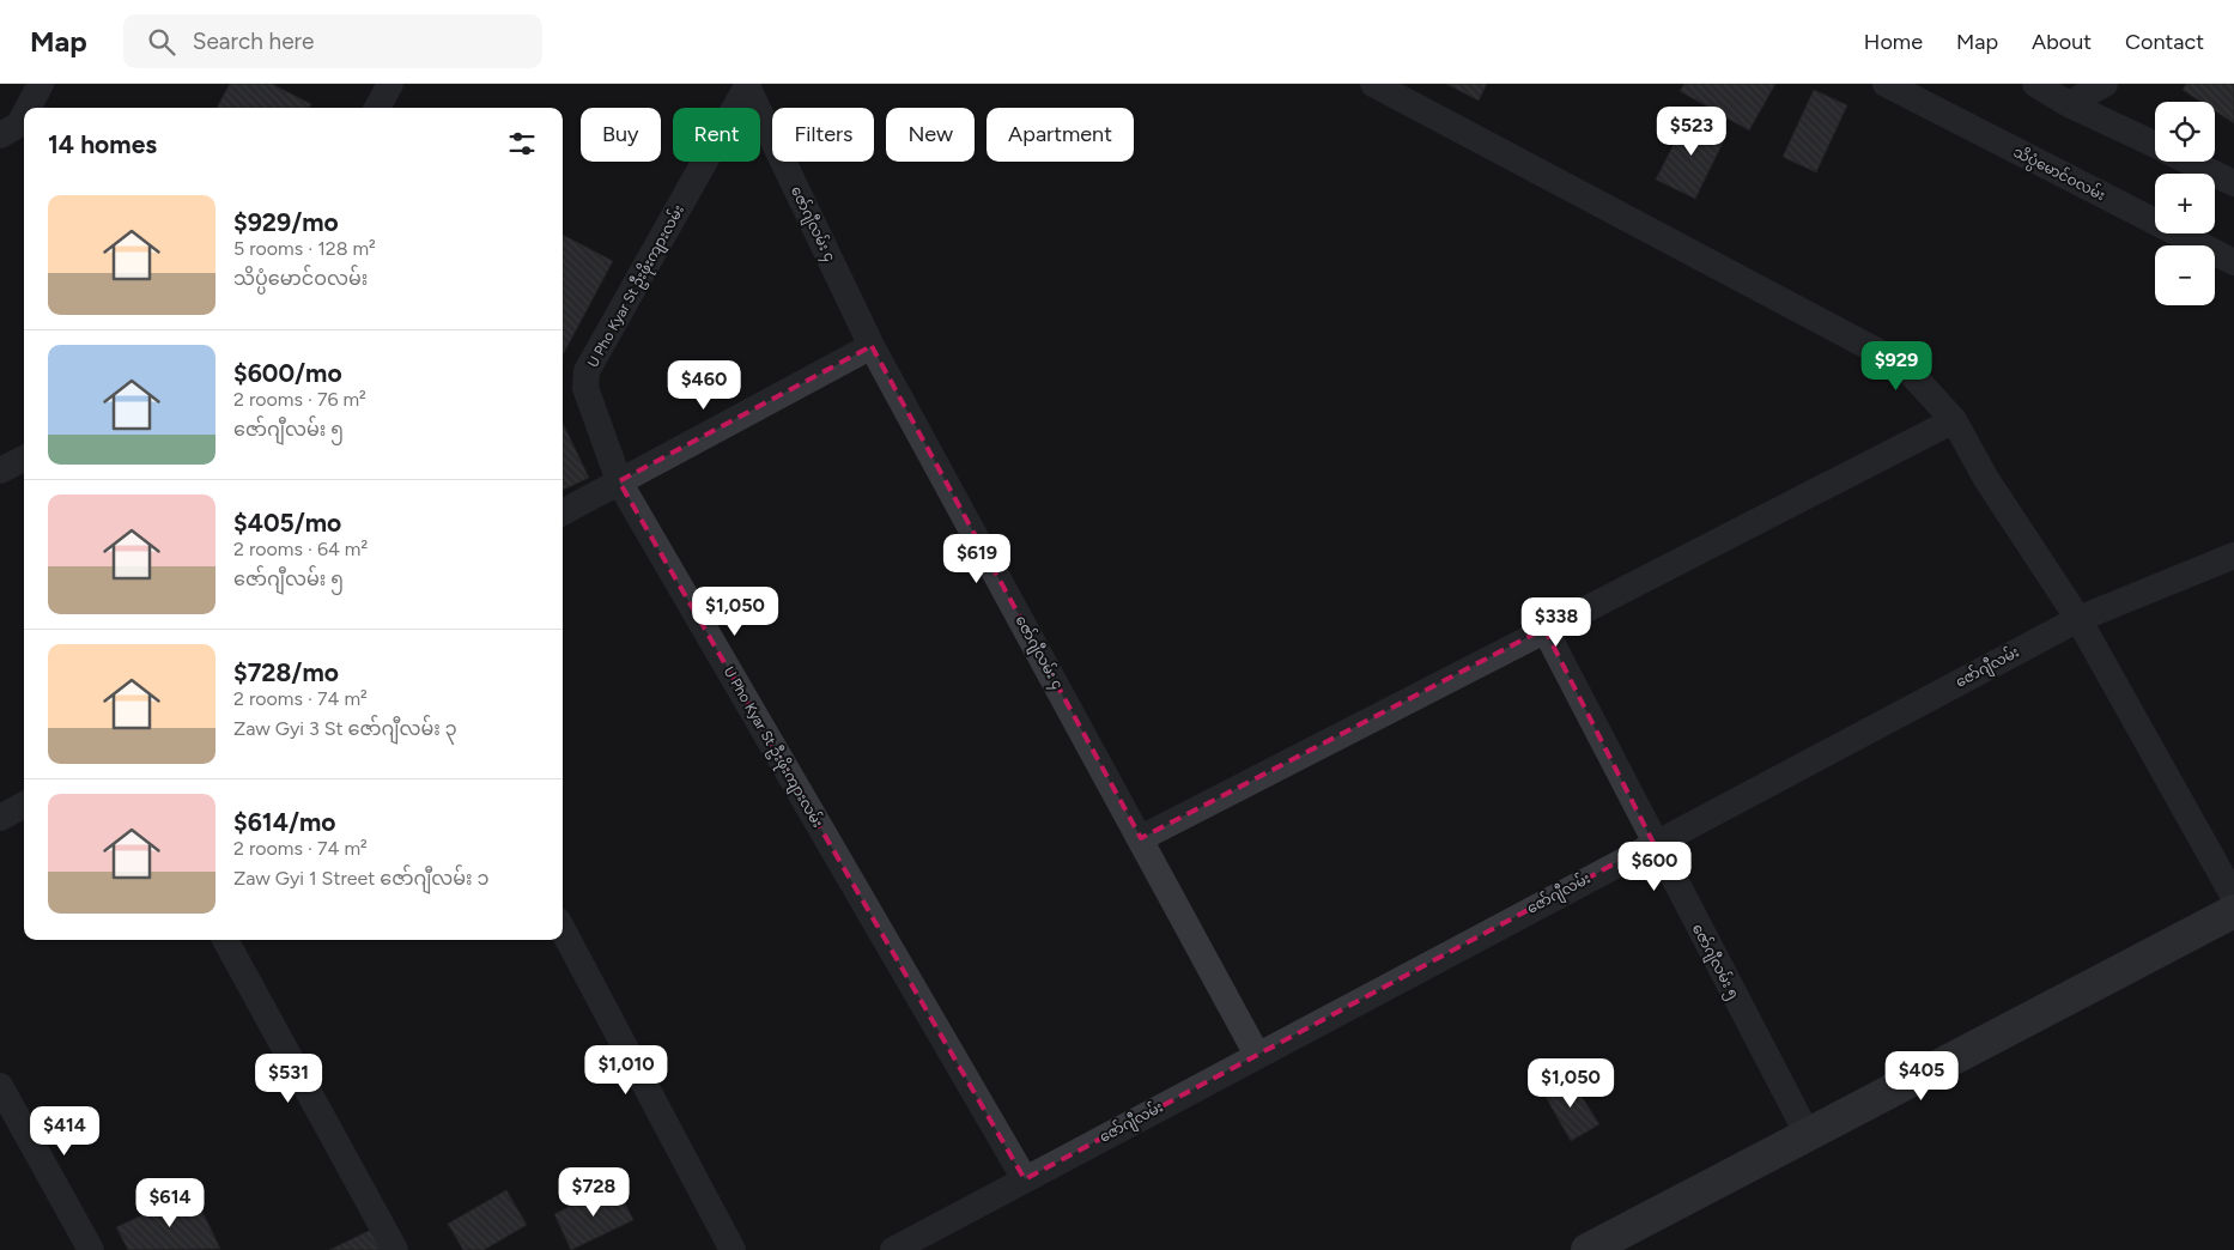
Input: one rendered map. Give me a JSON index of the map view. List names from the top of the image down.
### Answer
{
  "streets": {
    "street": [
      "သိပ္ပံမောင်ဝလမ်း",
      "ဇော်ဂျီလမ်း ၄",
      "U Pho Kyar St ဦးဖိုးကျားလမ်း",
      "ဇော်ဂျီလမ်း",
      "ဇော်ဂျီလမ်း ၅"
    ]
  },
  "crossings": [
    ["ဇော်ဂျီလမ်း ၄", "U Pho Kyar St ဦးဖိုးကျားလမ်း"],
    ["ဇော်ဂျီလမ်း ၄", "ဇော်ဂျီလမ်း"],
    ["U Pho Kyar St ဦးဖိုးကျားလမ်း", "ဇော်ဂျီလမ်း"],
    ["ဇော်ဂျီလမ်း", "ဇော်ဂျီလမ်း ၅"]
  ],
  "page": {
    "header": "Map",
    "search": "Search here",
    "nav": [
      "Home",
      "Map",
      "About",
      "Contact"
    ],
    "map_buttons": ["+", "−"],
    "price": [
      "$523",
      "$929",
      "$460",
      "$619",
      "$1,050",
      "$338",
      "$600",
      "$1,010",
      "$405",
      "$531",
      "$1,050",
      "$414",
      "$728",
      "$614"
    ],
    "chip": [
      "Buy",
      "Rent",
      "Filters",
      "New",
      "Apartment"
    ],
    "heading": "14 homes",
    "list": [
      {
        "name": "$929/mo",
        "note": "5 rooms · 128 m² · သိပ္ပံမောင်ဝလမ်း"
      },
      {
        "name": "$600/mo",
        "note": "2 rooms · 76 m² · ဇော်ဂျီလမ်း ၅"
      },
      {
        "name": "$405/mo",
        "note": "2 rooms · 64 m² · ဇော်ဂျီလမ်း ၅"
      },
      {
        "name": "$728/mo",
        "note": "2 rooms · 74 m² · Zaw Gyi 3 St ဇော်ဂျီလမ်း ၃"
      },
      {
        "name": "$614/mo",
        "note": "2 rooms · 74 m² · Zaw Gyi 1 Street ဇော်ဂျီလမ်း ၁"
      }
    ]
  }
}
